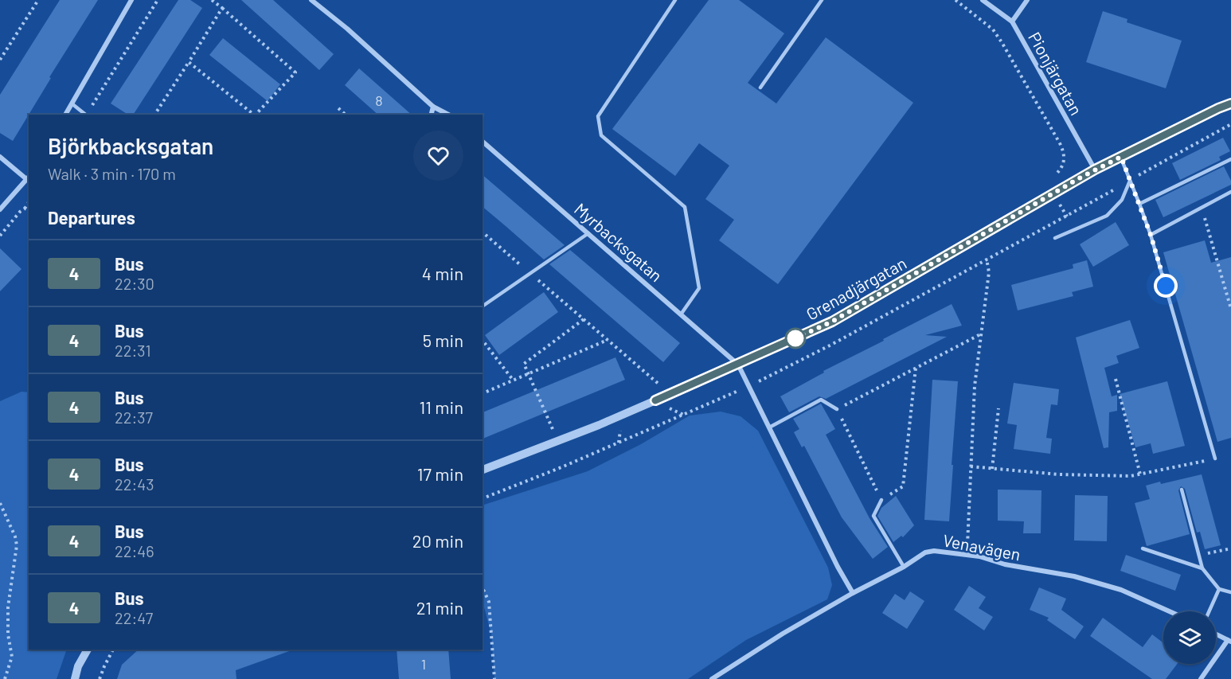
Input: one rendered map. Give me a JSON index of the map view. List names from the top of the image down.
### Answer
{
  "streets": {
    "street": [
      "Pionjärgatan",
      "Myrbacksgatan",
      "Grenadjärgatan",
      "Venavägen"
    ]
  },
  "crossings": [
    ["Pionjärgatan", "Grenadjärgatan"],
    ["Myrbacksgatan", "Grenadjärgatan"]
  ],
  "lines": ["bus line 4"],
  "house_numbers": ["8", "1"],
  "page": {
    "heading": [
      ["Björkbacksgatan", "Walk · 3 min · 170 m"],
      "Departures"
    ],
    "list": [
      {
        "mark": "4",
        "name": "Bus",
        "note": "22:30",
        "value": "4 min"
      },
      {
        "mark": "4",
        "name": "Bus",
        "note": "22:31",
        "value": "5 min"
      },
      {
        "mark": "4",
        "name": "Bus",
        "note": "22:37",
        "value": "11 min"
      },
      {
        "mark": "4",
        "name": "Bus",
        "note": "22:43",
        "value": "17 min"
      },
      {
        "mark": "4",
        "name": "Bus",
        "note": "22:46",
        "value": "20 min"
      },
      {
        "mark": "4",
        "name": "Bus",
        "note": "22:47",
        "value": "21 min"
      }
    ]
  }
}
